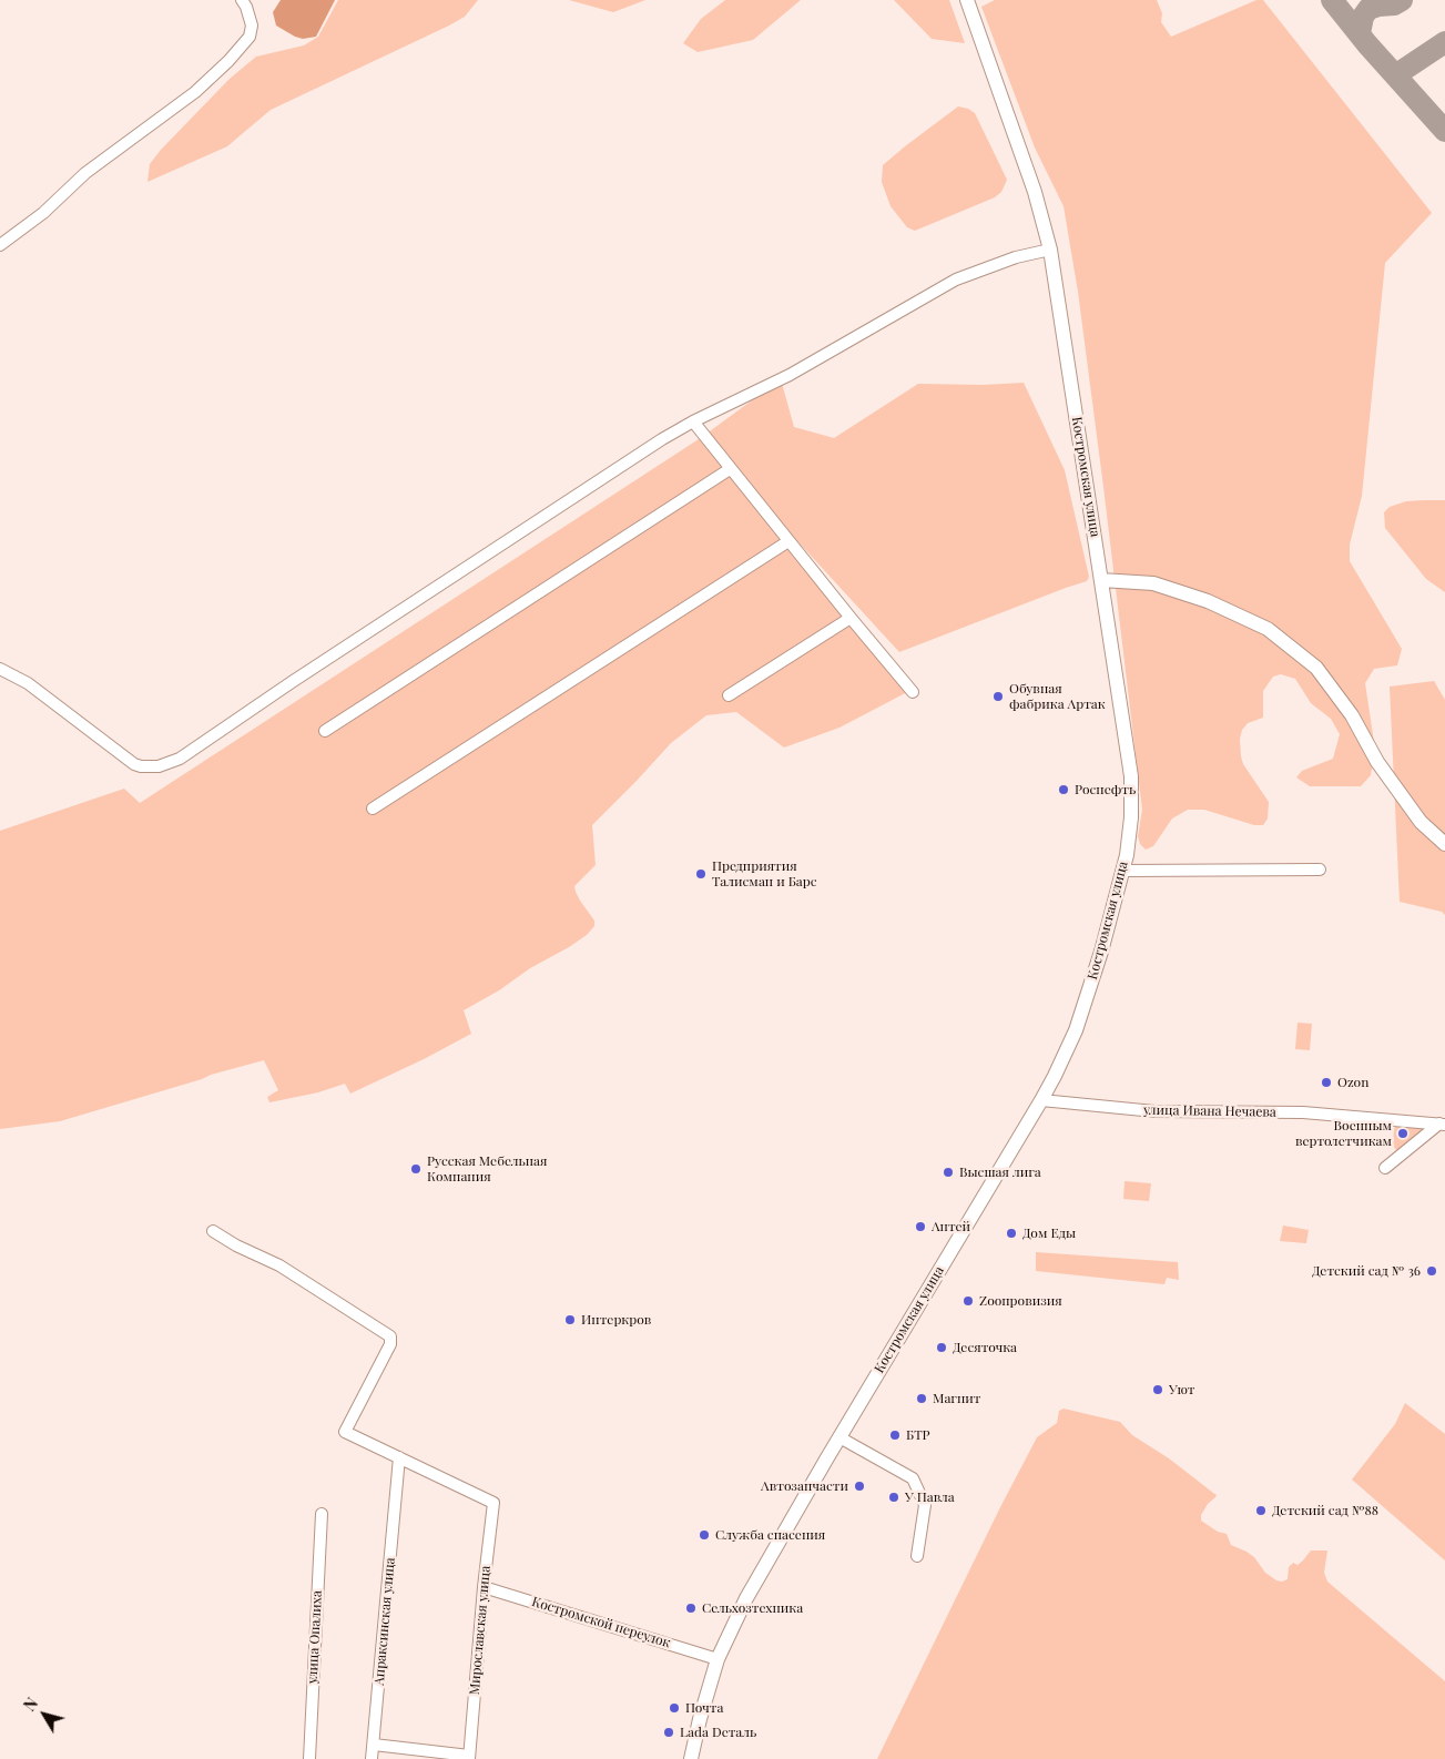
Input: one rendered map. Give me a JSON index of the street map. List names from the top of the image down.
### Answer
{
  "streets": {
    "main road": ["Костромская улица"],
    "street": [
      "улица Ивана Нечаева",
      "Апраксинская улица",
      "Костромской переулок",
      "Мирославская улица",
      "улица Опалиха"
    ]
  },
  "crossings": [
    ["Костромская улица", "улица Ивана Нечаева"],
    ["Костромская улица", "Костромской переулок"],
    ["Апраксинская улица", "Мирославская улица"],
    ["Костромской переулок", "Мирославская улица"]
  ],
  "places": [
    "Обувная фабрика Артак",
    "Роснефть",
    "Предприятия Талисман и Барс",
    "Ozon",
    "Военным вертолетчикам",
    "Русская Мебельная Компания",
    "Высшая лига",
    "Антей",
    "Дом Еды",
    "Детский сад № 36",
    "Zоопровизия",
    "Интеркров",
    "Десяточка",
    "Уют",
    "Магнит",
    "БТР",
    "Автозапчасти",
    "У Павла",
    "Детский сад №88",
    "Служба спасения",
    "Сельхозтехника",
    "Почта",
    "Lada Dеталь"
  ],
  "north": "top left"
}
